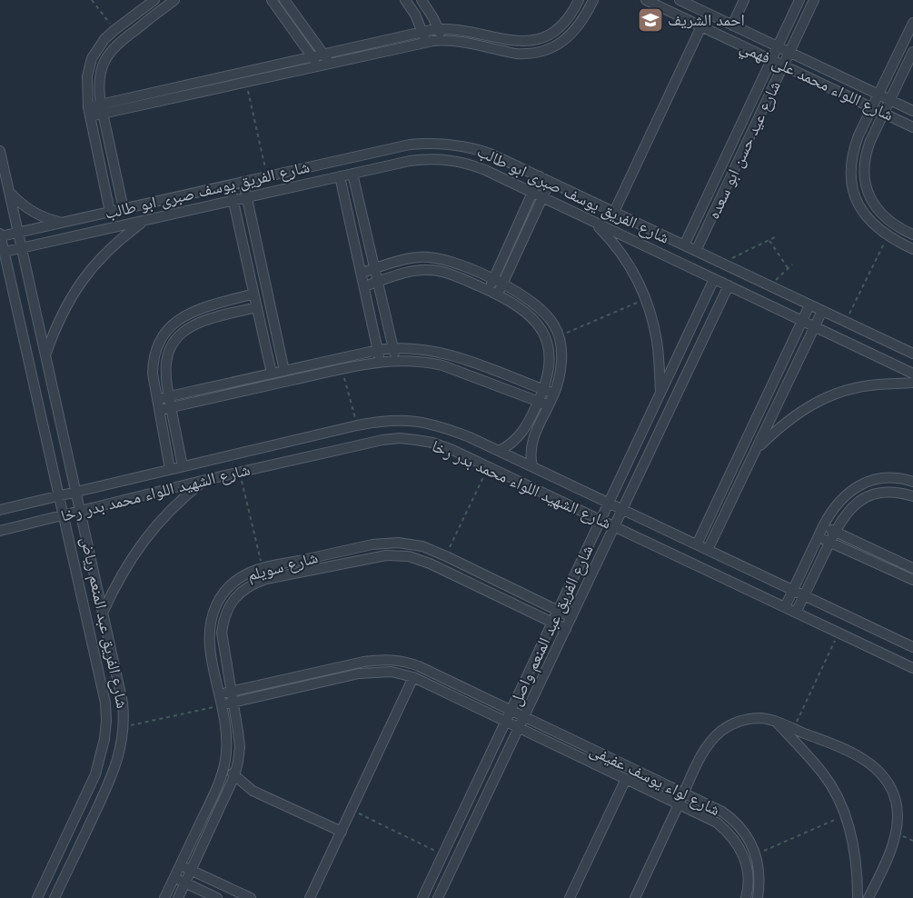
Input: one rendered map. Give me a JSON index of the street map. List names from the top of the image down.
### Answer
{
  "streets": {
    "street": [
      "شارع اللواء محمد على فهمي",
      "شارع عيد حسن ابو سعده",
      "شارع الفريق يوسف صبرى ابو طالب",
      "شارع الشهيد اللواء محمد بدر رخا",
      "شارع سويلم",
      "شارع الفريق عبد المنعم رياض",
      "شارع الفريق عبد المنعم واصل",
      "شارع لواء يوسف عفيفى"
    ]
  },
  "crossings": [
    ["شارع اللواء محمد على فهمي", "شارع عيد حسن ابو سعده"],
    ["شارع عيد حسن ابو سعده", "شارع الفريق يوسف صبرى ابو طالب"],
    ["شارع الفريق يوسف صبرى ابو طالب", "شارع الفريق عبد المنعم رياض"],
    ["شارع الفريق يوسف صبرى ابو طالب", "شارع الفريق عبد المنعم واصل"],
    ["شارع الشهيد اللواء محمد بدر رخا", "شارع الفريق عبد المنعم رياض"],
    ["شارع الشهيد اللواء محمد بدر رخا", "شارع الفريق عبد المنعم واصل"],
    ["شارع سويلم", "شارع الفريق عبد المنعم واصل"],
    ["شارع سويلم", "شارع لواء يوسف عفيفى"],
    ["شارع الفريق عبد المنعم واصل", "شارع لواء يوسف عفيفى"]
  ],
  "places": {
    "school or university": ["احمد الشريف"]
  }
}
